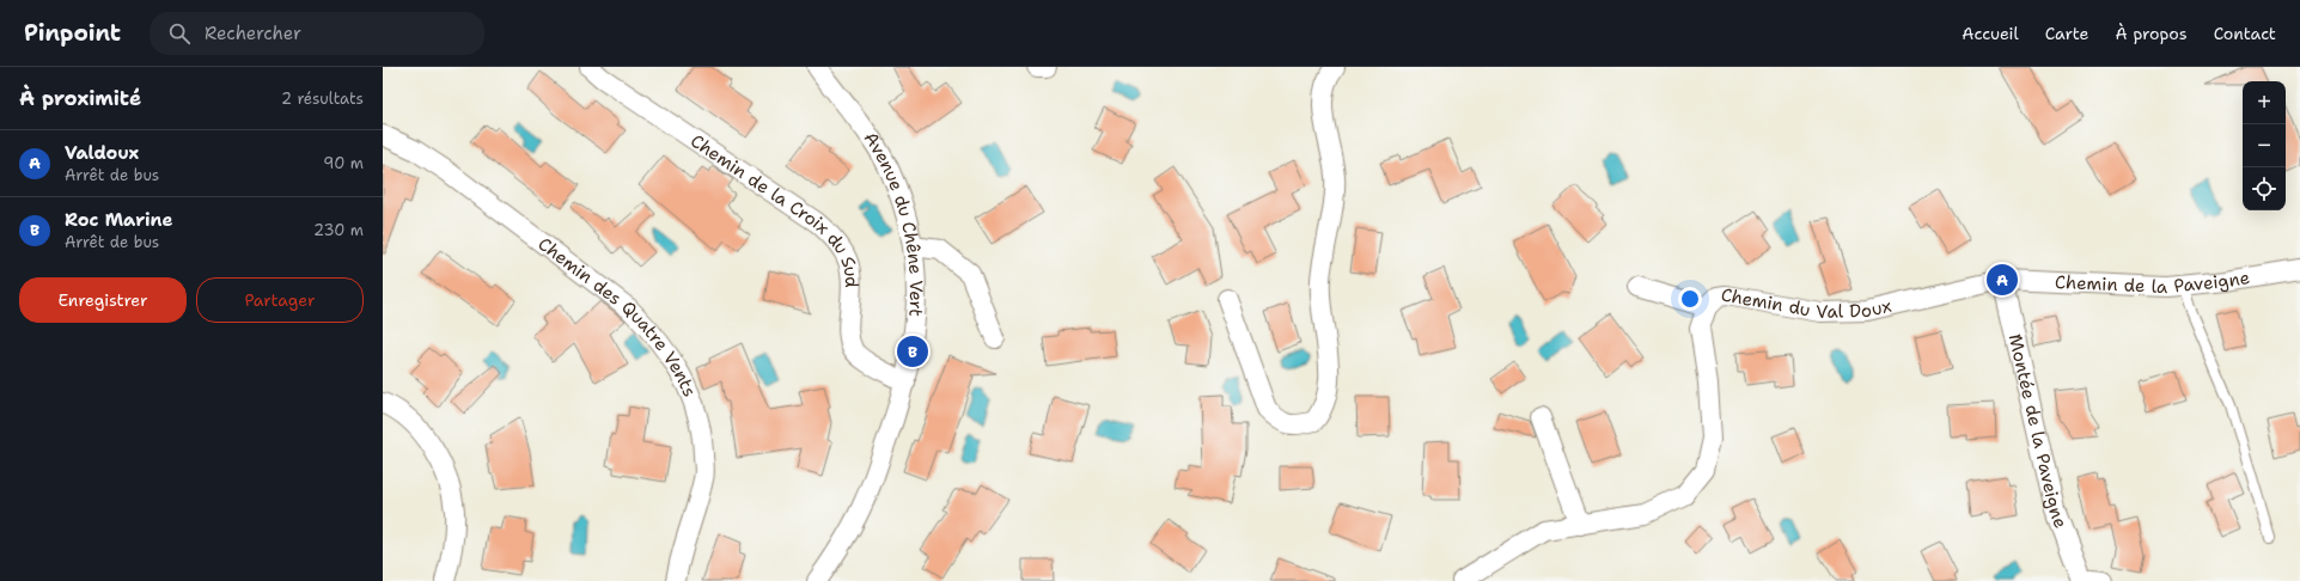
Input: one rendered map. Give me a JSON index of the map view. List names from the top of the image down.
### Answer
{
  "streets": {
    "street": [
      "Chemin de la Croix du Sud",
      "Avenue du Chêne Vert",
      "Chemin de la Paveigne",
      "Chemin du Val Doux",
      "Chemin des Quatre Vents",
      "Montée de la Paveigne"
    ]
  },
  "crossings": [
    ["Chemin de la Croix du Sud", "Avenue du Chêne Vert"],
    ["Chemin de la Paveigne", "Chemin du Val Doux"],
    ["Chemin de la Paveigne", "Montée de la Paveigne"],
    ["Chemin du Val Doux", "Montée de la Paveigne"]
  ],
  "page": {
    "header": "Pinpoint",
    "search": "Rechercher",
    "nav": [
      "Accueil",
      "Carte",
      "À propos",
      "Contact"
    ],
    "heading": ["À proximité", "2 résultats"],
    "map_buttons": ["+", "−"],
    "list": [
      {
        "mark": "A",
        "name": "Valdoux",
        "note": "Arrêt de bus",
        "value": "90 m"
      },
      {
        "mark": "B",
        "name": "Roc Marine",
        "note": "Arrêt de bus",
        "value": "230 m"
      }
    ],
    "pins": ["A", "B"],
    "buttons": ["Enregistrer", "Partager"]
  }
}
